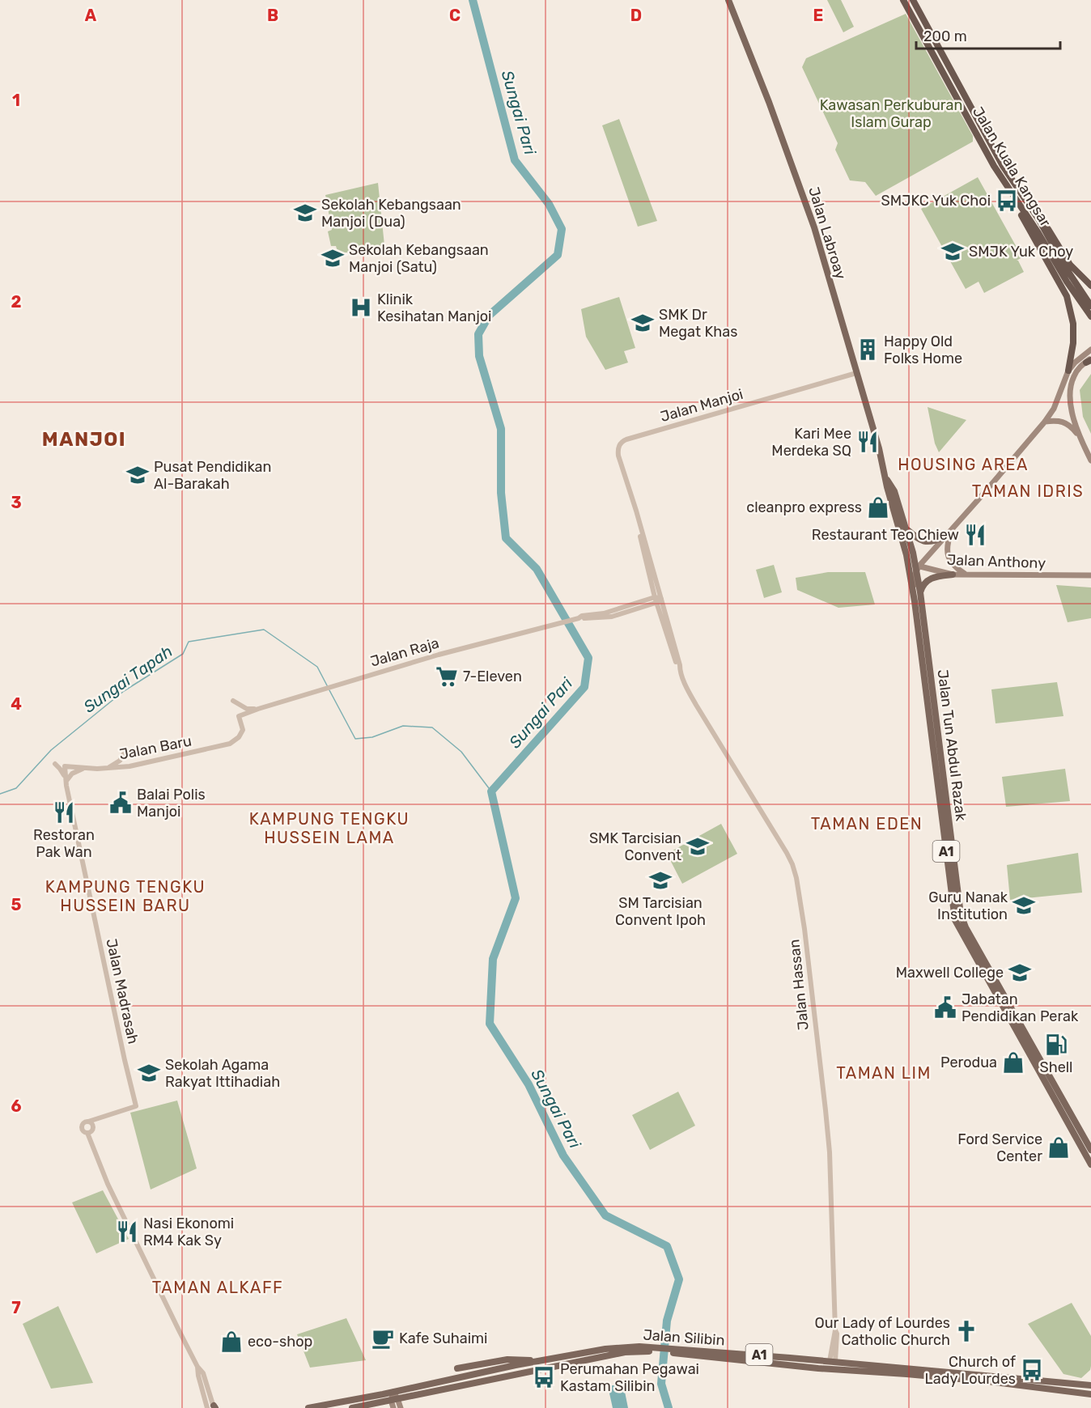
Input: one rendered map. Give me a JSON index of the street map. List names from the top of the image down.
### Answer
{
  "streets": {
    "highway": ["Jalan Kuala Kangsar"],
    "main road": [
      "Jalan Labroay",
      "Jalan Anthony",
      "Jalan Tun Abdul Razak",
      "A1",
      "Jalan Silibin"
    ],
    "street": [
      "Jalan Manjoi",
      "Jalan Raja",
      "Jalan Baru",
      "Jalan Hassan",
      "Jalan Madrasah"
    ]
  },
  "crossings": [
    ["Jalan Labroay", "Jalan Manjoi"],
    ["Jalan Labroay", "Jalan Tun Abdul Razak"],
    ["Jalan Manjoi", "Jalan Raja"],
    ["Jalan Manjoi", "Jalan Hassan"],
    ["Jalan Anthony", "Jalan Tun Abdul Razak"],
    ["Jalan Raja", "Jalan Baru"],
    ["Jalan Raja", "Jalan Hassan"],
    ["Jalan Baru", "Jalan Madrasah"],
    ["Jalan Hassan", "Jalan Silibin"]
  ],
  "districts": [
    "MANJOI",
    "HOUSING AREA",
    "TAMAN IDRIS",
    "KAMPUNG TENGKU HUSSEIN LAMA",
    "TAMAN EDEN",
    "KAMPUNG TENGKU HUSSEIN BARU",
    "TAMAN LIM",
    "TAMAN ALKAFF"
  ],
  "water": ["Sungai Pari", "Sungai Tapah"],
  "parks": ["Kawasan Perkuburan Islam Gurap"],
  "places": {
    "bus stop": ["SMJKC Yuk Choi", "Church of Lady Lourdes", "Perumahan Pegawai Kastam Silibin"],
    "school or university": [
      "Sekolah Kebangsaan Manjoi (Dua)",
      "SMJK Yuk Choy",
      "Sekolah Kebangsaan Manjoi (Satu)",
      "SMK Dr Megat Khas",
      "Pusat Pendidikan Al-Barakah",
      "SMK Tarcisian Convent",
      "SM Tarcisian Convent Ipoh",
      "Guru Nanak Institution",
      "Maxwell College",
      "Sekolah Agama Rakyat Ittihadiah"
    ],
    "hospital": ["Klinik Kesihatan Manjoi"],
    "building": ["Happy Old Folks Home"],
    "restaurant": [
      "Kari Mee Merdeka SQ",
      "Restaurant Teo Chiew",
      "Restoran Pak Wan",
      "Nasi Ekonomi RM4 Kak Sy"
    ],
    "shop": [
      "cleanpro express",
      "Perodua",
      "Ford Service Center",
      "eco-shop"
    ],
    "supermarket": ["7-Eleven"],
    "public building": ["Balai Polis Manjoi", "Jabatan Pendidikan Perak"],
    "fuel station": ["Shell"],
    "church": ["Our Lady of Lourdes Catholic Church"],
    "cafe": ["Kafe Suhaimi"]
  },
  "scale_bar": "200 m",
  "grid": {
    "columns": [
      "A",
      "B",
      "C",
      "D",
      "E"
    ],
    "rows": [
      "1",
      "2",
      "3",
      "4",
      "5",
      "6",
      "7"
    ]
  }
}
